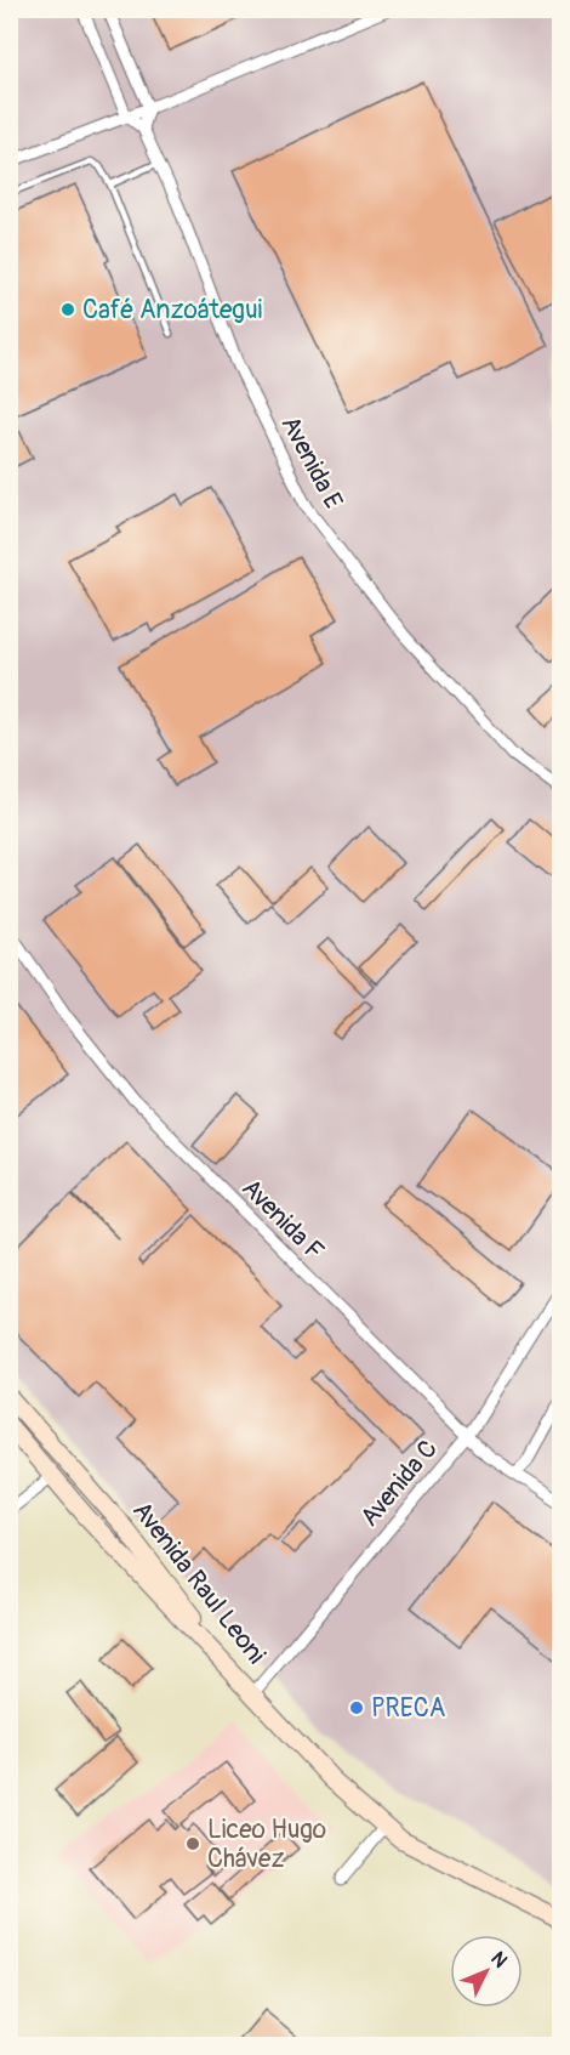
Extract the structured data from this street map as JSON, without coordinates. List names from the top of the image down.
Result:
{
  "streets": {
    "main road": ["Avenida Raul Leoni"],
    "street": ["Avenida E", "Avenida F", "Avenida C"]
  },
  "crossings": [
    ["Avenida F", "Avenida C"],
    ["Avenida C", "Avenida Raul Leoni"]
  ],
  "places": ["Café Anzoátegui", "PRECA", "Liceo Hugo Chávez"],
  "north": "top right"
}
